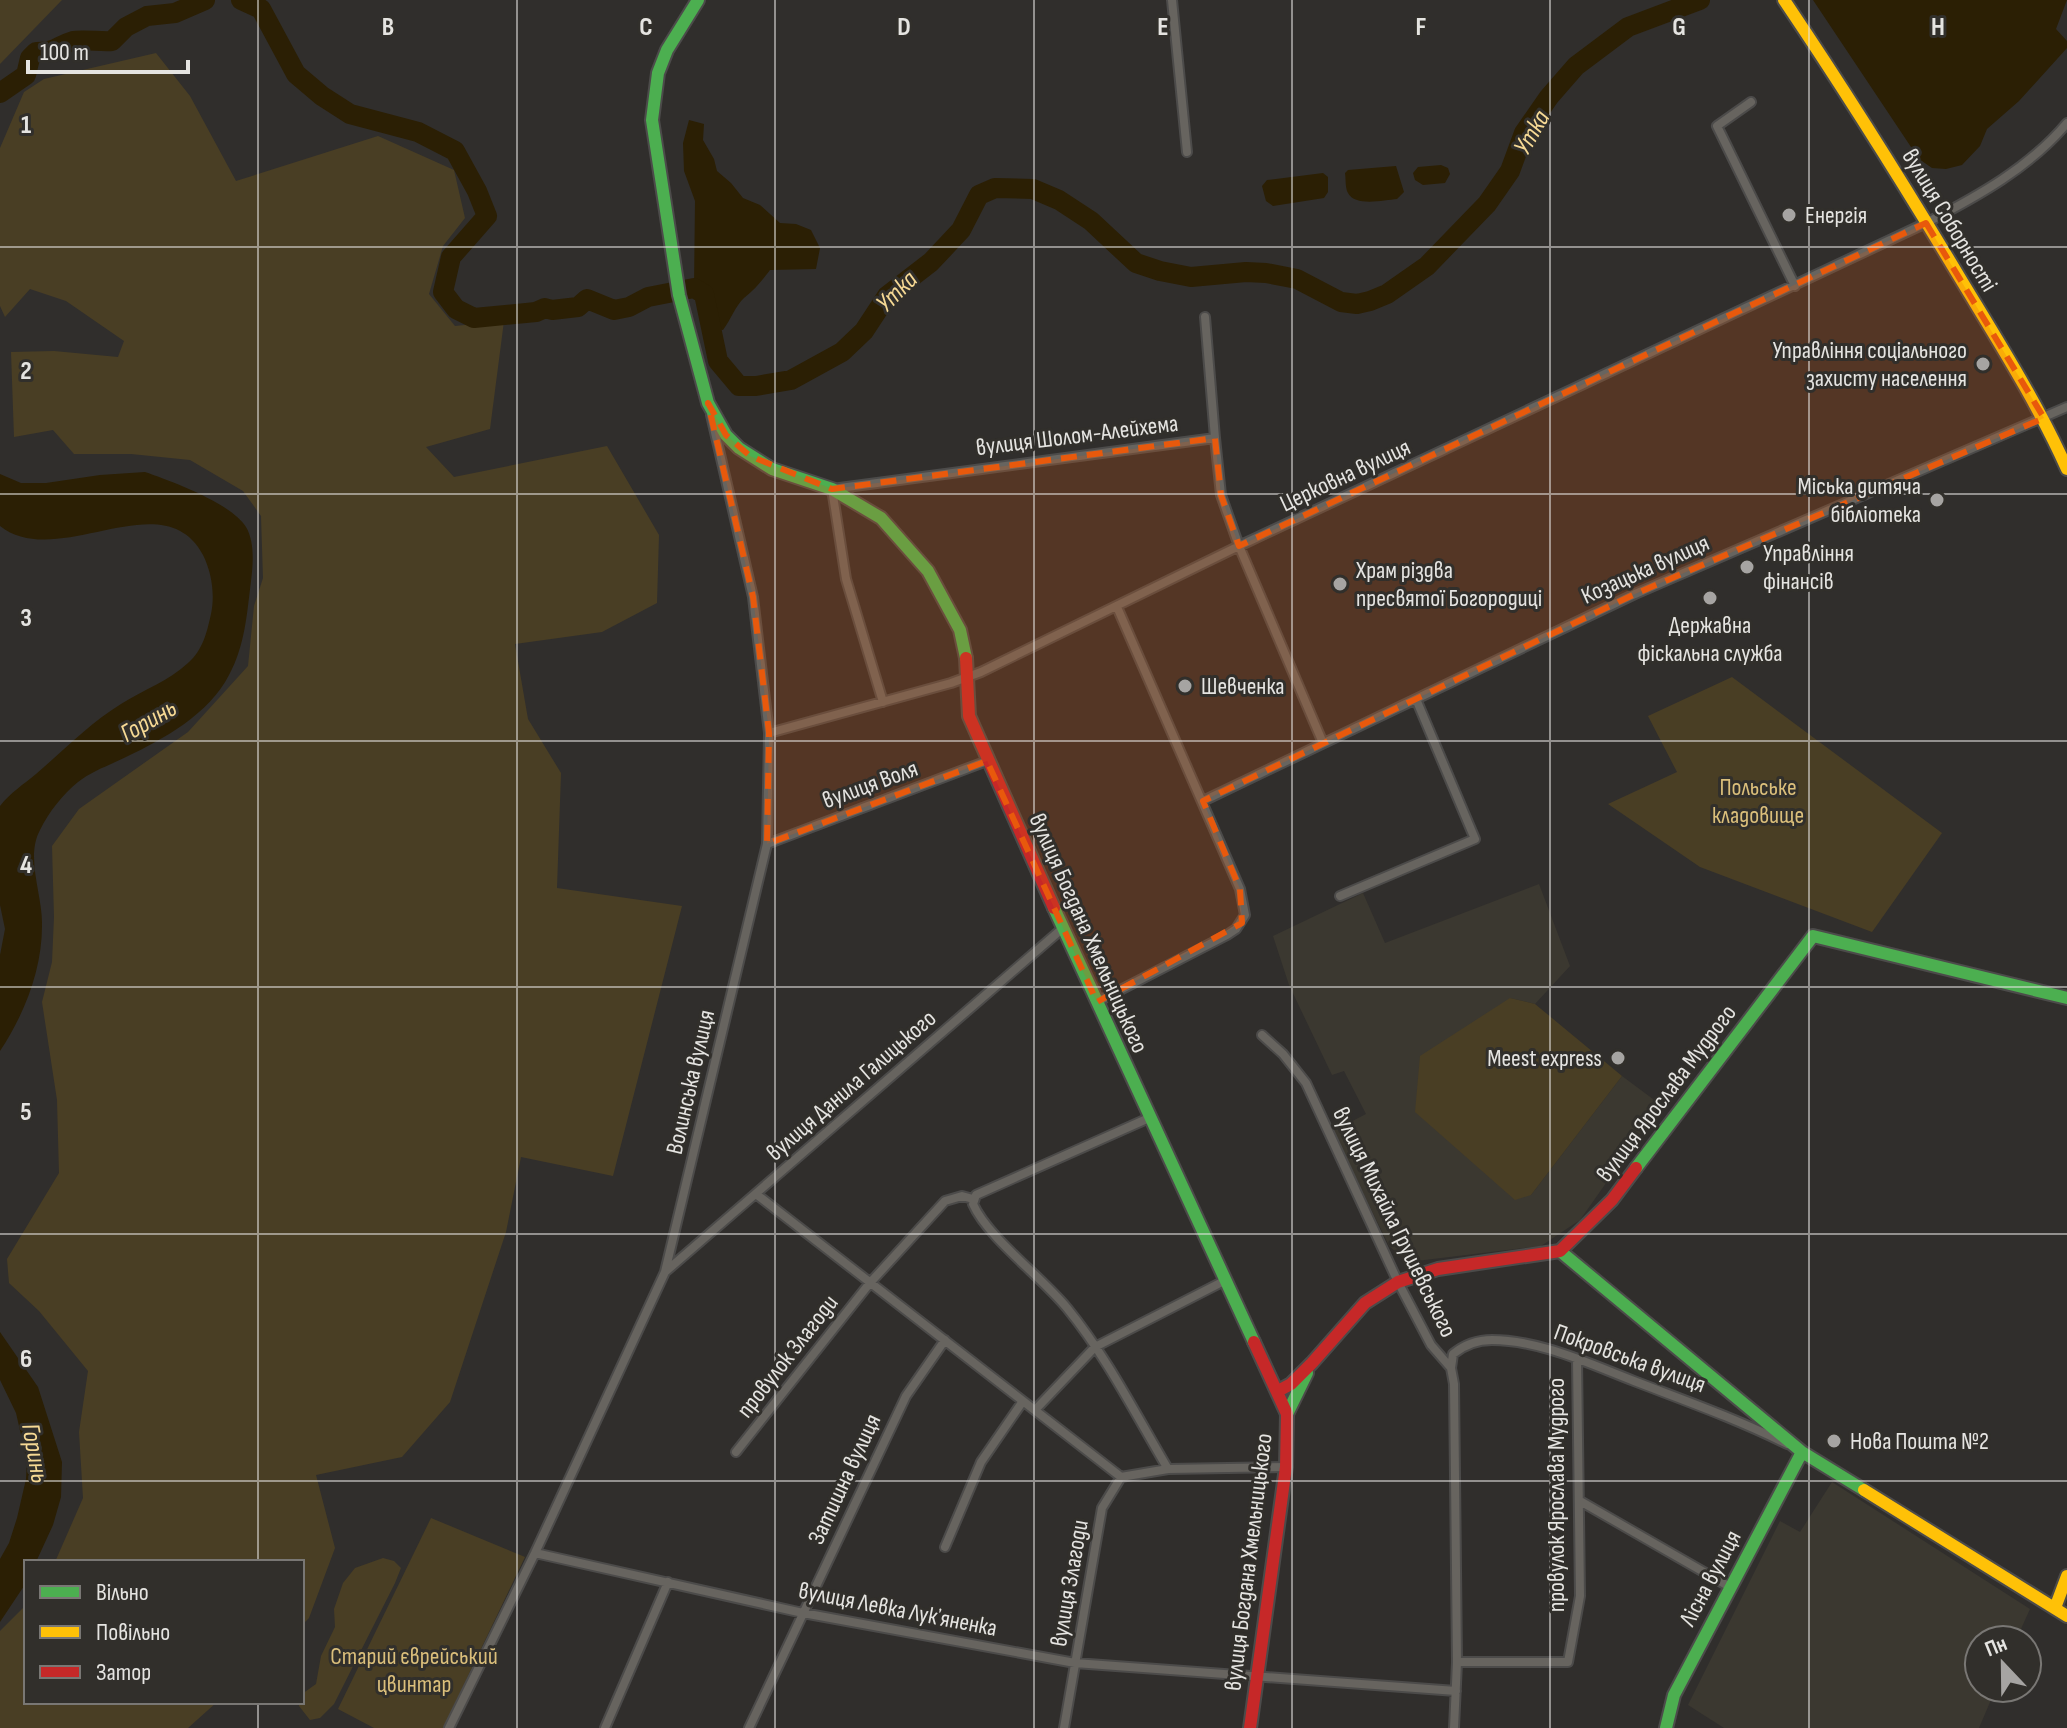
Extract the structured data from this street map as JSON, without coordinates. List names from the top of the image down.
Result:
{
  "streets": {
    "main road": [
      "вулиця Соборності",
      "вулиця Богдана Хмельницького",
      "вулиця Ярослава Мудрого",
      "Покровська вулиця",
      "Лісна вулиця"
    ],
    "street": [
      "вулиця Шолом-Алейхема",
      "Церковна вулиця",
      "Козацька вулиця",
      "вулиця Воля",
      "Волинська вулиця",
      "вулиця Данила Галицького",
      "вулиця Михайла Грушевського",
      "провулок Злагоди",
      "Затишна вулиця",
      "провулок Ярослава Мудрого",
      "вулиця Злагоди",
      "вулиця Левка Лукʼяненка"
    ]
  },
  "crossings": [
    ["вулиця Соборності", "Церковна вулиця"],
    ["вулиця Соборності", "Козацька вулиця"],
    ["вулиця Шолом-Алейхема", "Церковна вулиця"],
    ["вулиця Шолом-Алейхема", "Козацька вулиця"],
    ["вулиця Шолом-Алейхема", "вулиця Богдана Хмельницького"],
    ["Церковна вулиця", "вулиця Богдана Хмельницького"],
    ["Церковна вулиця", "Волинська вулиця"],
    ["вулиця Воля", "вулиця Богдана Хмельницького"],
    ["вулиця Воля", "Волинська вулиця"],
    ["вулиця Богдана Хмельницького", "Волинська вулиця"],
    ["вулиця Богдана Хмельницького", "вулиця Данила Галицького"],
    ["вулиця Богдана Хмельницького", "провулок Злагоди"],
    ["вулиця Богдана Хмельницького", "вулиця Левка Лукʼяненка"],
    ["Волинська вулиця", "вулиця Данила Галицького"],
    ["Волинська вулиця", "вулиця Левка Лукʼяненка"],
    ["вулиця Ярослава Мудрого", "Покровська вулиця"],
    ["вулиця Михайла Грушевського", "Покровська вулиця"],
    ["вулиця Михайла Грушевського", "провулок Ярослава Мудрого"],
    ["вулиця Михайла Грушевського", "вулиця Левка Лукʼяненка"],
    ["Покровська вулиця", "провулок Ярослава Мудрого"],
    ["Покровська вулиця", "Лісна вулиця"],
    ["Затишна вулиця", "вулиця Левка Лукʼяненка"],
    ["вулиця Злагоди", "вулиця Левка Лукʼяненка"]
  ],
  "water": ["Утка", "Горинь"],
  "parks": ["Польське кладовище", "Старий єврейський цвинтар"],
  "places": [
    "Енергія",
    "Управління соціального захисту населення",
    "Міська дитяча бібліотека",
    "Управління фінансів",
    "Храм різдва пресвятої Богородиці",
    "Державна фіскальна служба",
    "Шевченка",
    "Meest express",
    "Нова Пошта №2"
  ],
  "legend": ["Вільно", "Повільно", "Затор"],
  "scale_bar": "100 m",
  "north": "top",
  "grid": {
    "columns": [
      "B",
      "C",
      "D",
      "E",
      "F",
      "G",
      "H"
    ],
    "rows": [
      "1",
      "2",
      "3",
      "4",
      "5",
      "6"
    ]
  }
}
